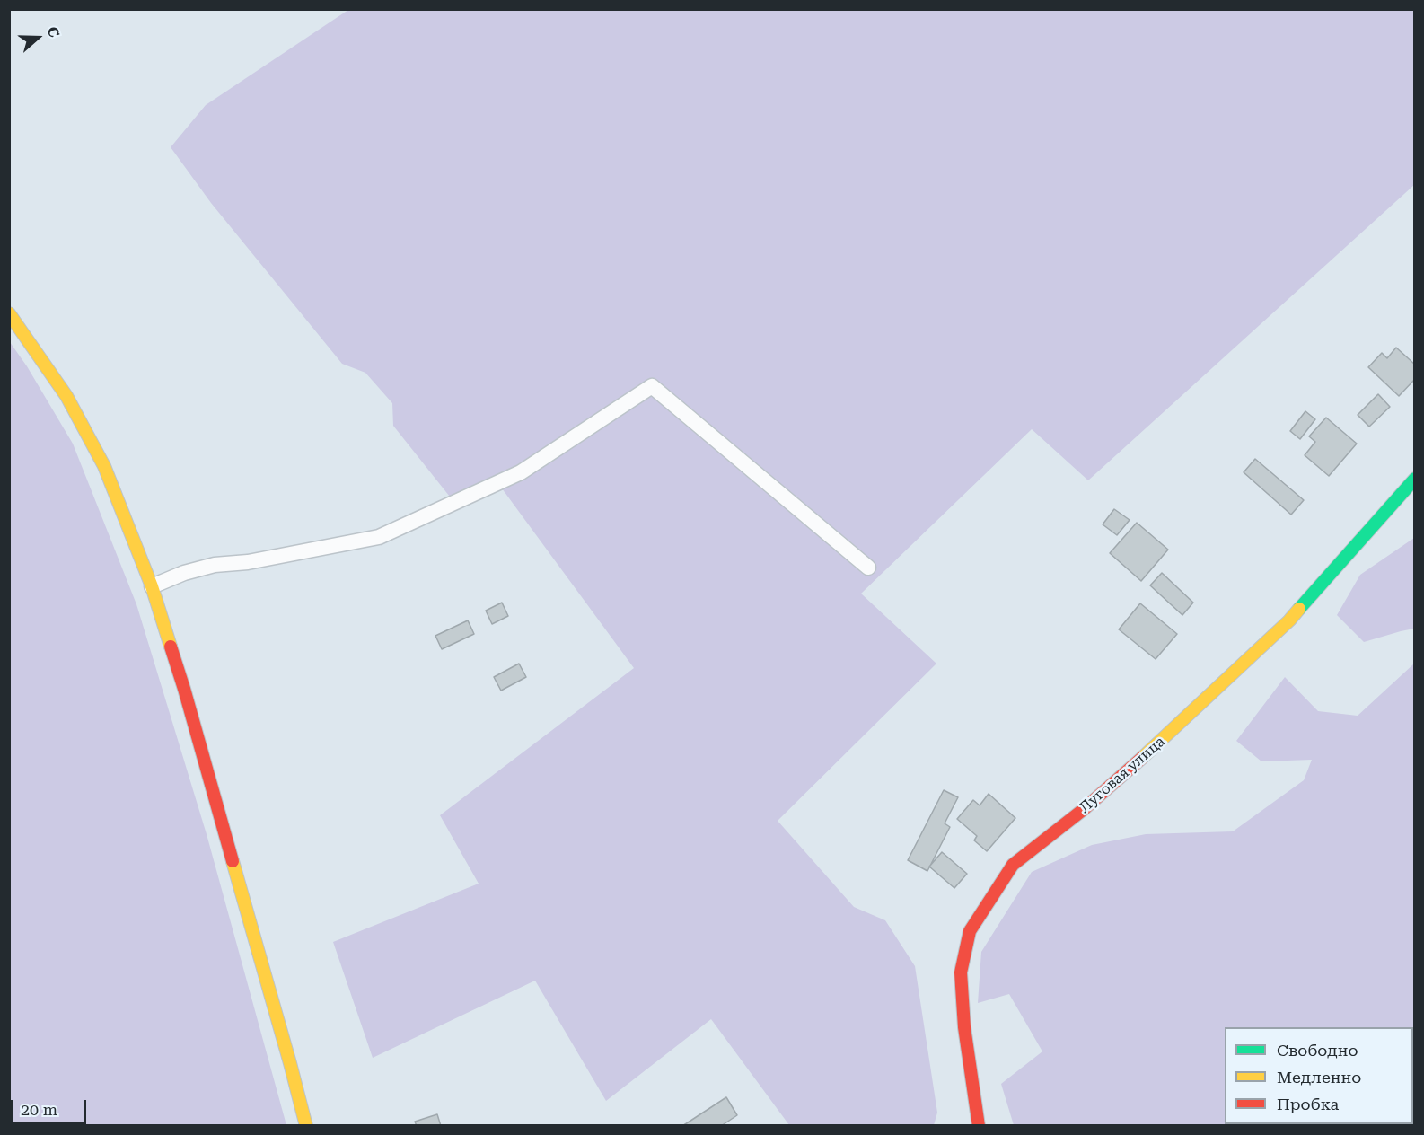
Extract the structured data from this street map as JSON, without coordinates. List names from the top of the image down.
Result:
{
  "streets": {
    "street": ["Луговая улица"]
  },
  "legend": ["Свободно", "Медленно", "Пробка"],
  "scale_bar": "20 m",
  "north": "right"
}
